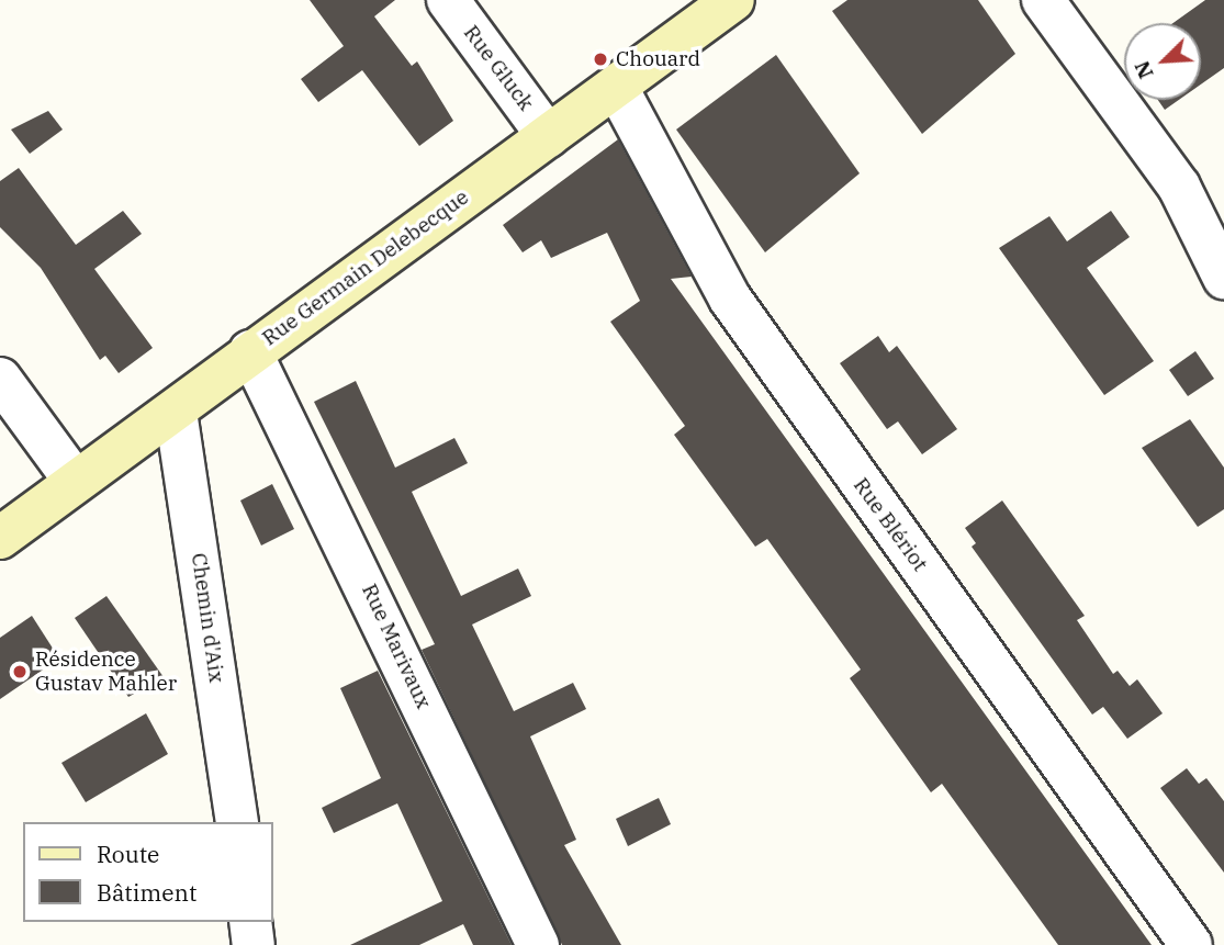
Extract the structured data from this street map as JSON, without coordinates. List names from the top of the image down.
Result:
{
  "streets": {
    "street": [
      "Rue Gluck",
      "Rue Germain Delebecque",
      "Rue Blériot",
      "Chemin d'Aix",
      "Rue Marivaux"
    ]
  },
  "crossings": [
    ["Rue Gluck", "Rue Germain Delebecque"],
    ["Rue Germain Delebecque", "Rue Blériot"],
    ["Rue Germain Delebecque", "Chemin d'Aix"],
    ["Rue Germain Delebecque", "Rue Marivaux"]
  ],
  "places": ["Chouard", "Résidence Gustav Mahler"],
  "legend": ["Route", "Bâtiment"],
  "north": "bottom left"
}
